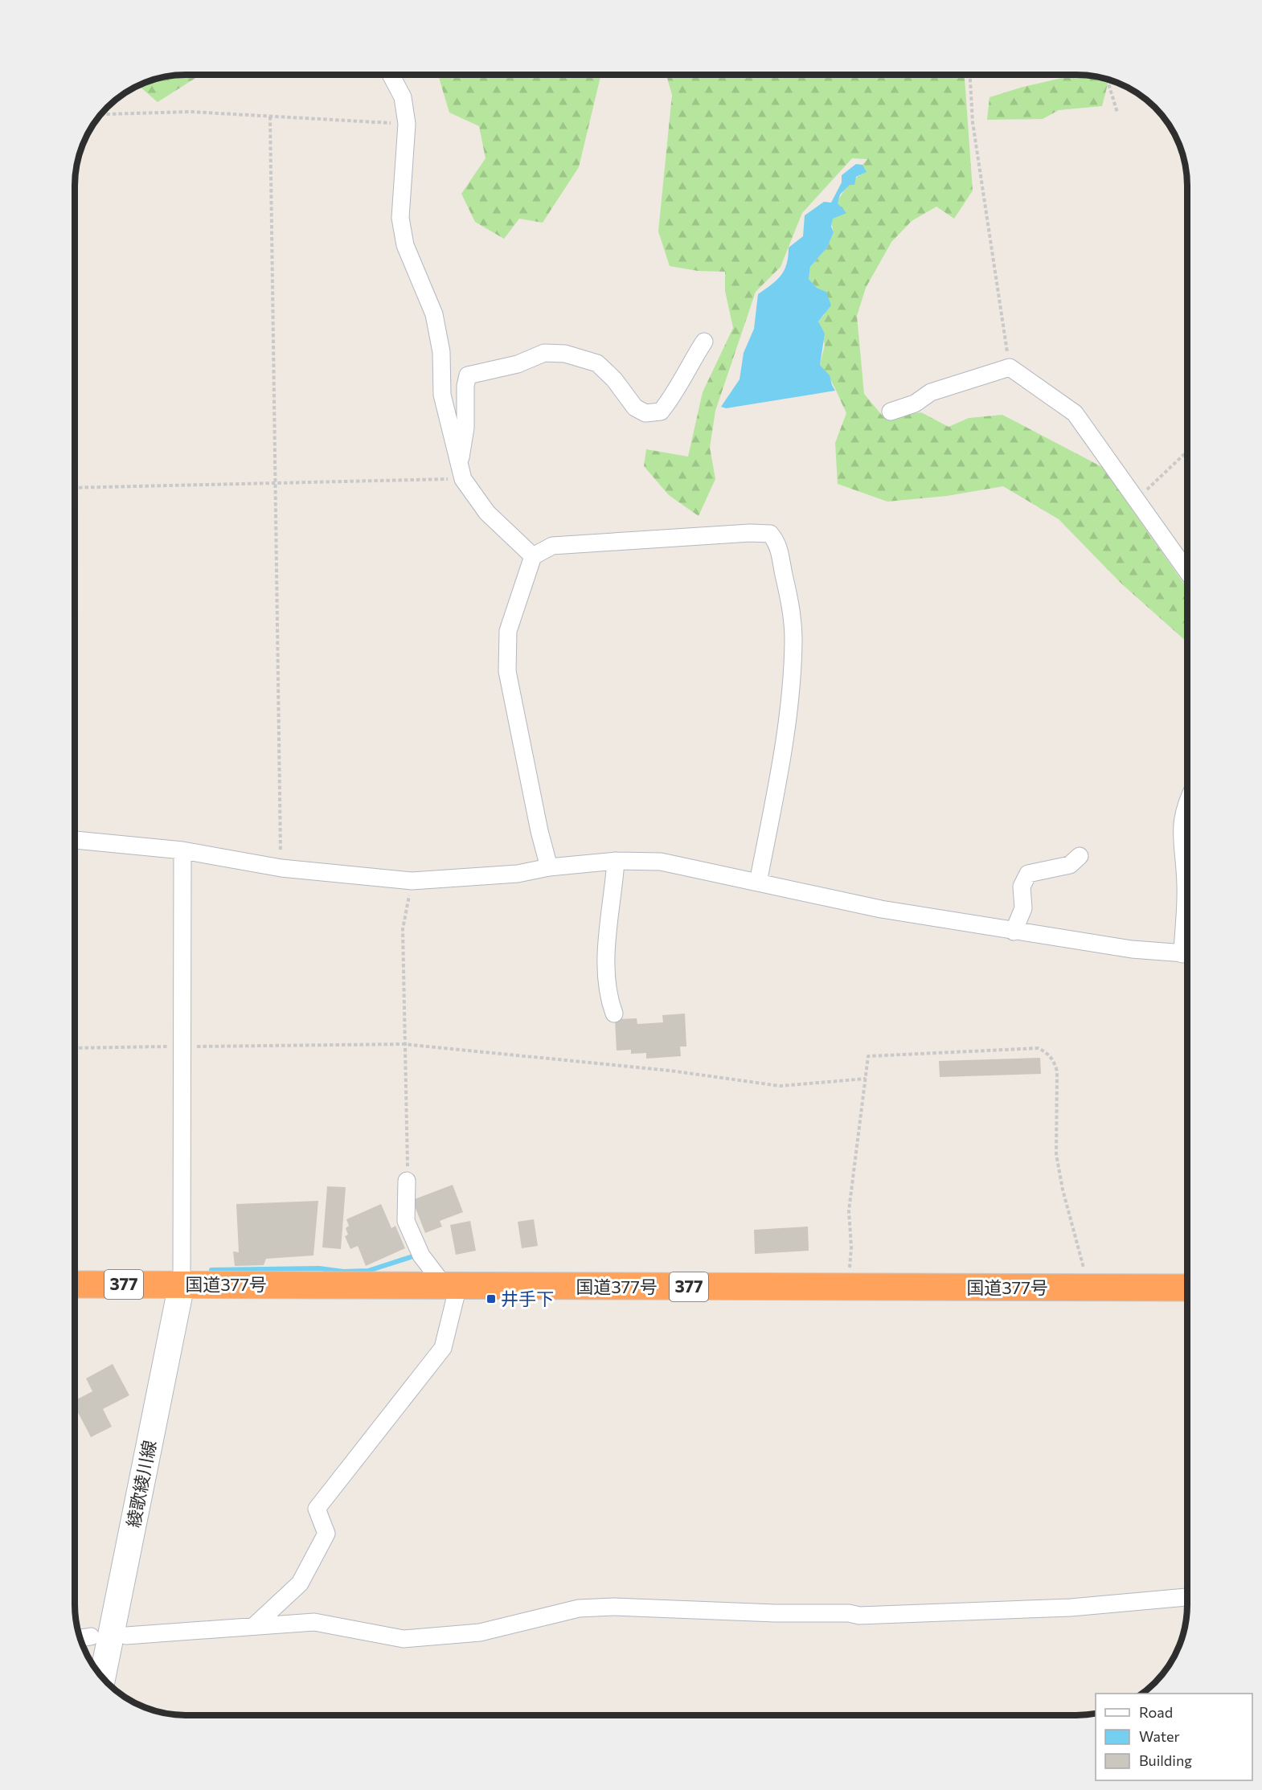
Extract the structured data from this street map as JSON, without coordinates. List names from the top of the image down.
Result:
{
  "streets": {
    "highway": ["377", "国道377号"],
    "main road": ["綾歌綾川線"]
  },
  "crossings": [
    ["国道377号", "綾歌綾川線"]
  ],
  "places": {
    "transit": ["井手下"]
  },
  "legend": ["Road", "Water", "Building"]
}
